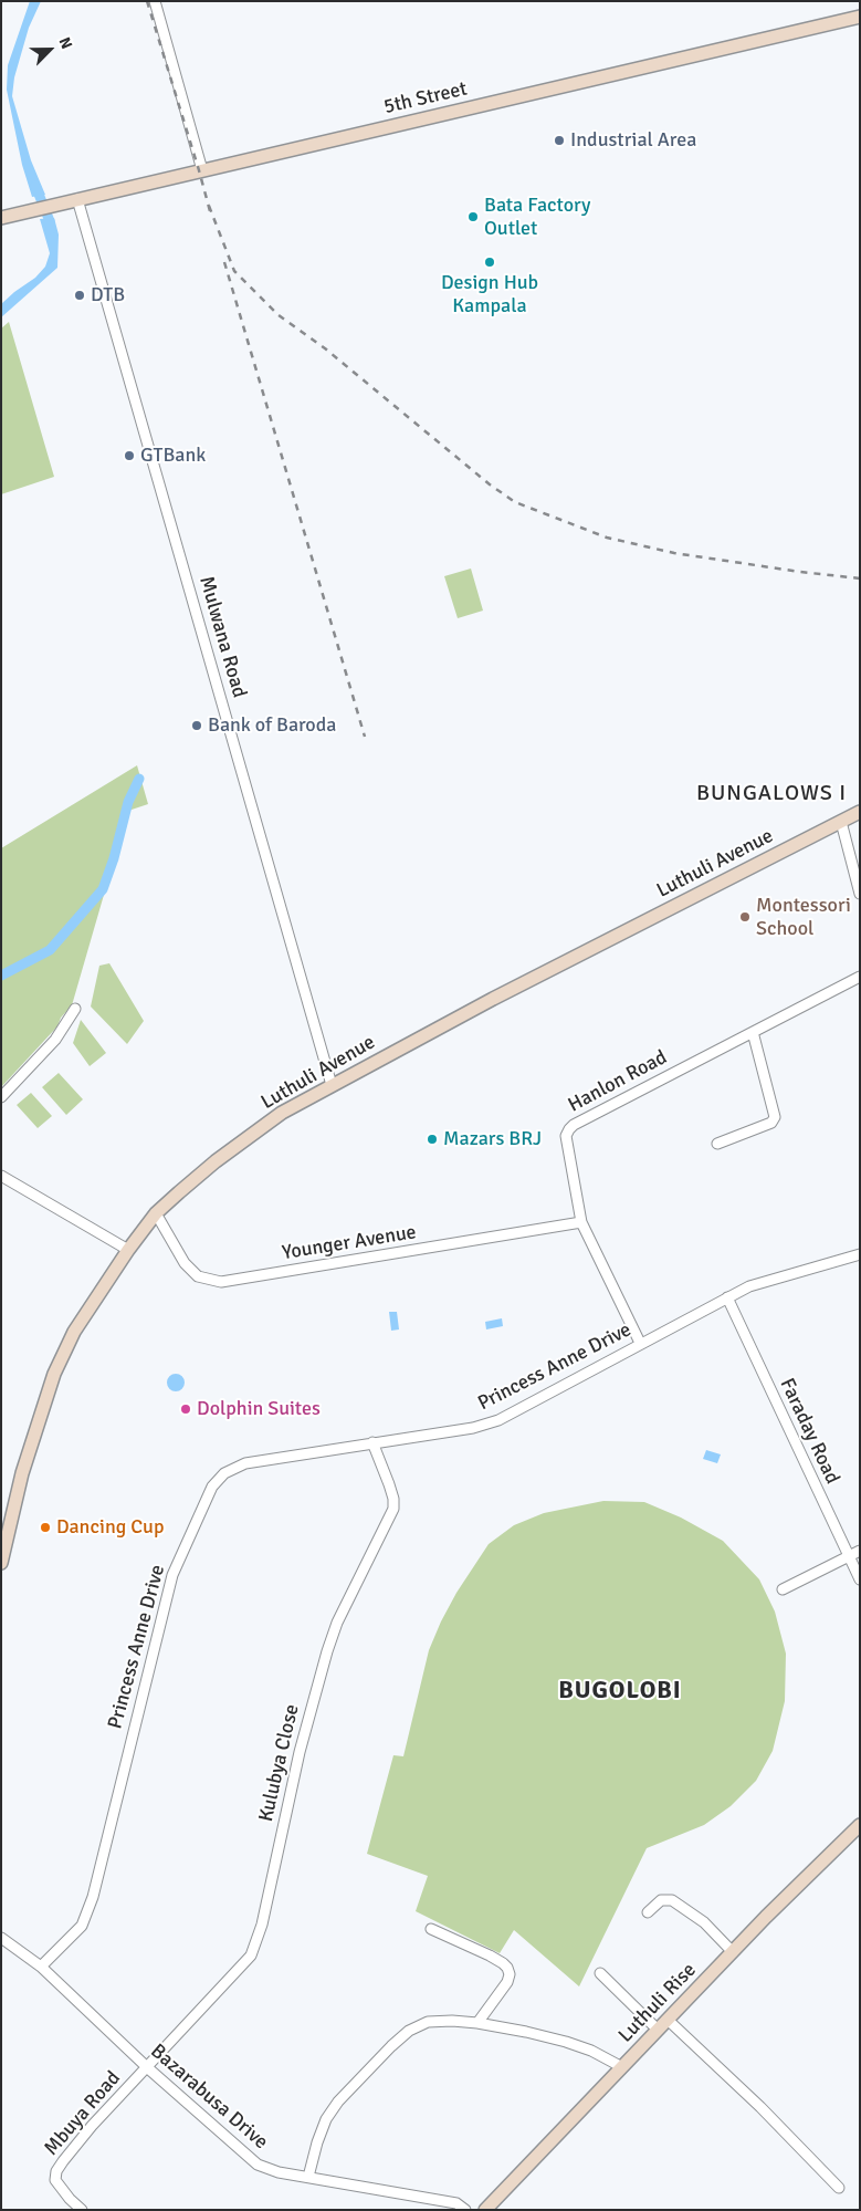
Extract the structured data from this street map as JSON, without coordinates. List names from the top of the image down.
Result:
{
  "streets": {
    "street": [
      "5th Street",
      "Mulwana Road",
      "Luthuli Avenue",
      "Hanlon Road",
      "Younger Avenue",
      "Princess Anne Drive",
      "Faraday Road",
      "Kulubya Close",
      "Luthuli Rise",
      "Bazarabusa Drive",
      "Mbuya Road"
    ]
  },
  "crossings": [
    ["5th Street", "Mulwana Road"],
    ["Mulwana Road", "Luthuli Avenue"],
    ["Luthuli Avenue", "Younger Avenue"],
    ["Hanlon Road", "Younger Avenue"],
    ["Hanlon Road", "Princess Anne Drive"],
    ["Princess Anne Drive", "Faraday Road"],
    ["Princess Anne Drive", "Kulubya Close"],
    ["Princess Anne Drive", "Bazarabusa Drive"],
    ["Kulubya Close", "Bazarabusa Drive"],
    ["Kulubya Close", "Mbuya Road"],
    ["Bazarabusa Drive", "Mbuya Road"]
  ],
  "districts": ["BUNGALOWS I", "BUGOLOBI"],
  "places": [
    "Industrial Area",
    "Bata Factory Outlet",
    "Design Hub Kampala",
    "DTB",
    "GTBank",
    "Bank of Baroda",
    "Montessori School",
    "Mazars BRJ",
    "Dolphin Suites",
    "Dancing Cup"
  ],
  "north": "top right"
}
